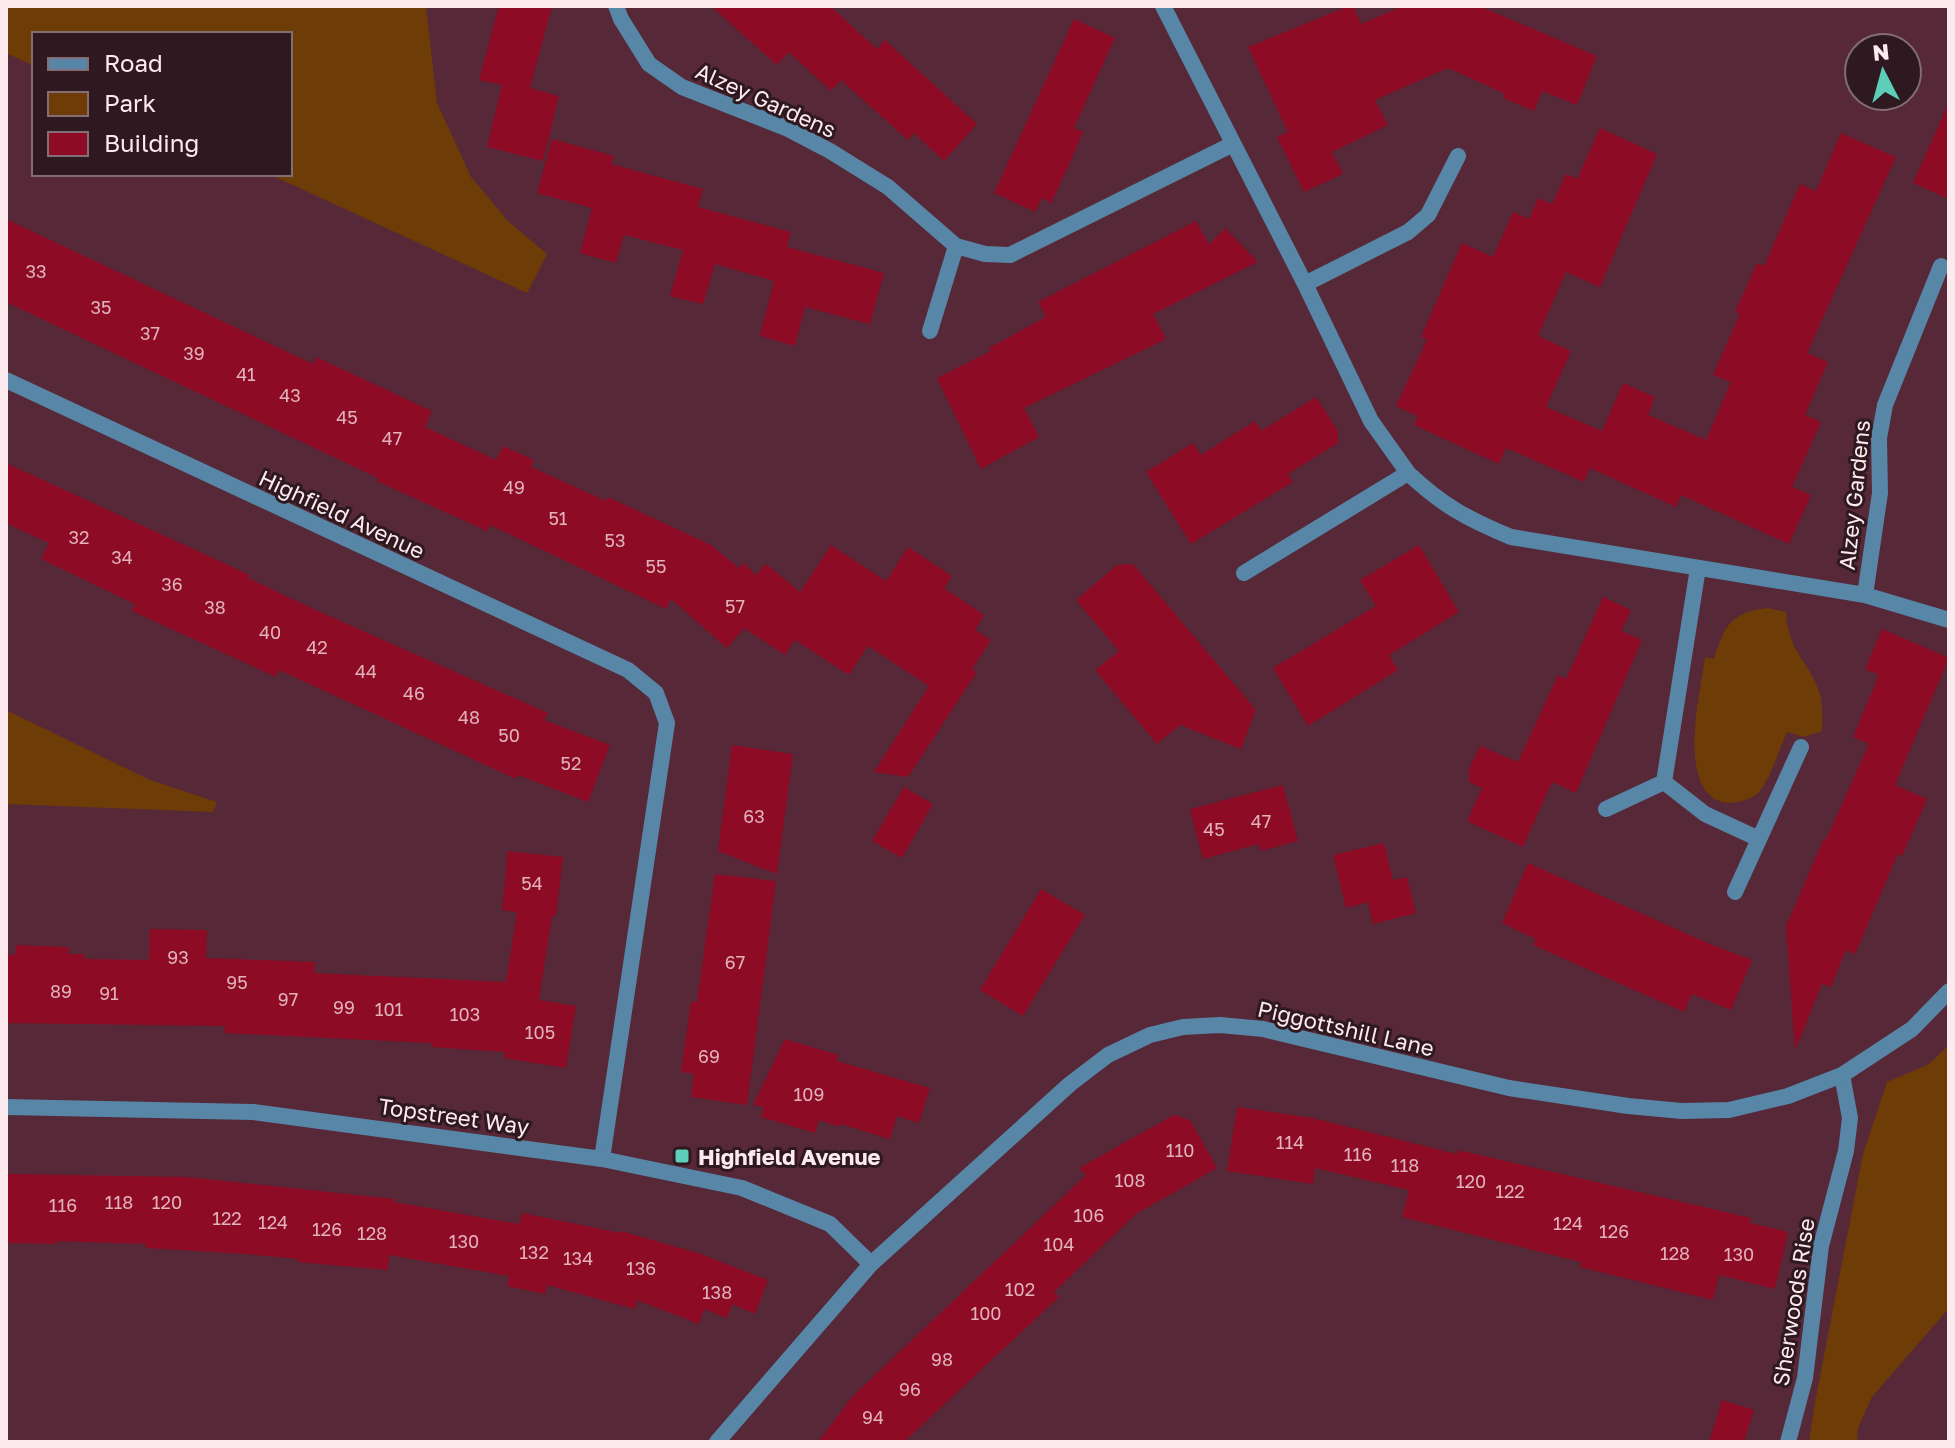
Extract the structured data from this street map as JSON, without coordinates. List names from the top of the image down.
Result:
{
  "streets": {
    "street": [
      "Alzey Gardens",
      "Highfield Avenue",
      "Piggottshill Lane",
      "Topstreet Way",
      "Sherwoods Rise"
    ]
  },
  "crossings": [
    ["Highfield Avenue", "Topstreet Way"],
    ["Piggottshill Lane", "Topstreet Way"],
    ["Piggottshill Lane", "Sherwoods Rise"]
  ],
  "places": {
    "transit": ["Highfield Avenue"]
  },
  "house_numbers": [
    "33",
    "35",
    "37",
    "39",
    "41",
    "43",
    "45",
    "47",
    "49",
    "51",
    "32",
    "53",
    "34",
    "55",
    "36",
    "57",
    "38",
    "40",
    "42",
    "44",
    "46",
    "48",
    "50",
    "52",
    "63",
    "47",
    "45",
    "54",
    "93",
    "67",
    "95",
    "89",
    "91",
    "97",
    "99",
    "101",
    "103",
    "105",
    "69",
    "109",
    "114",
    "110",
    "116",
    "118",
    "108",
    "120",
    "122",
    "118",
    "120",
    "116",
    "106",
    "122",
    "124",
    "124",
    "126",
    "126",
    "128",
    "130",
    "104",
    "132",
    "128",
    "130",
    "134",
    "136",
    "102",
    "138",
    "100",
    "98",
    "96",
    "94"
  ],
  "legend": ["Road", "Park", "Building"],
  "north": "top"
}
